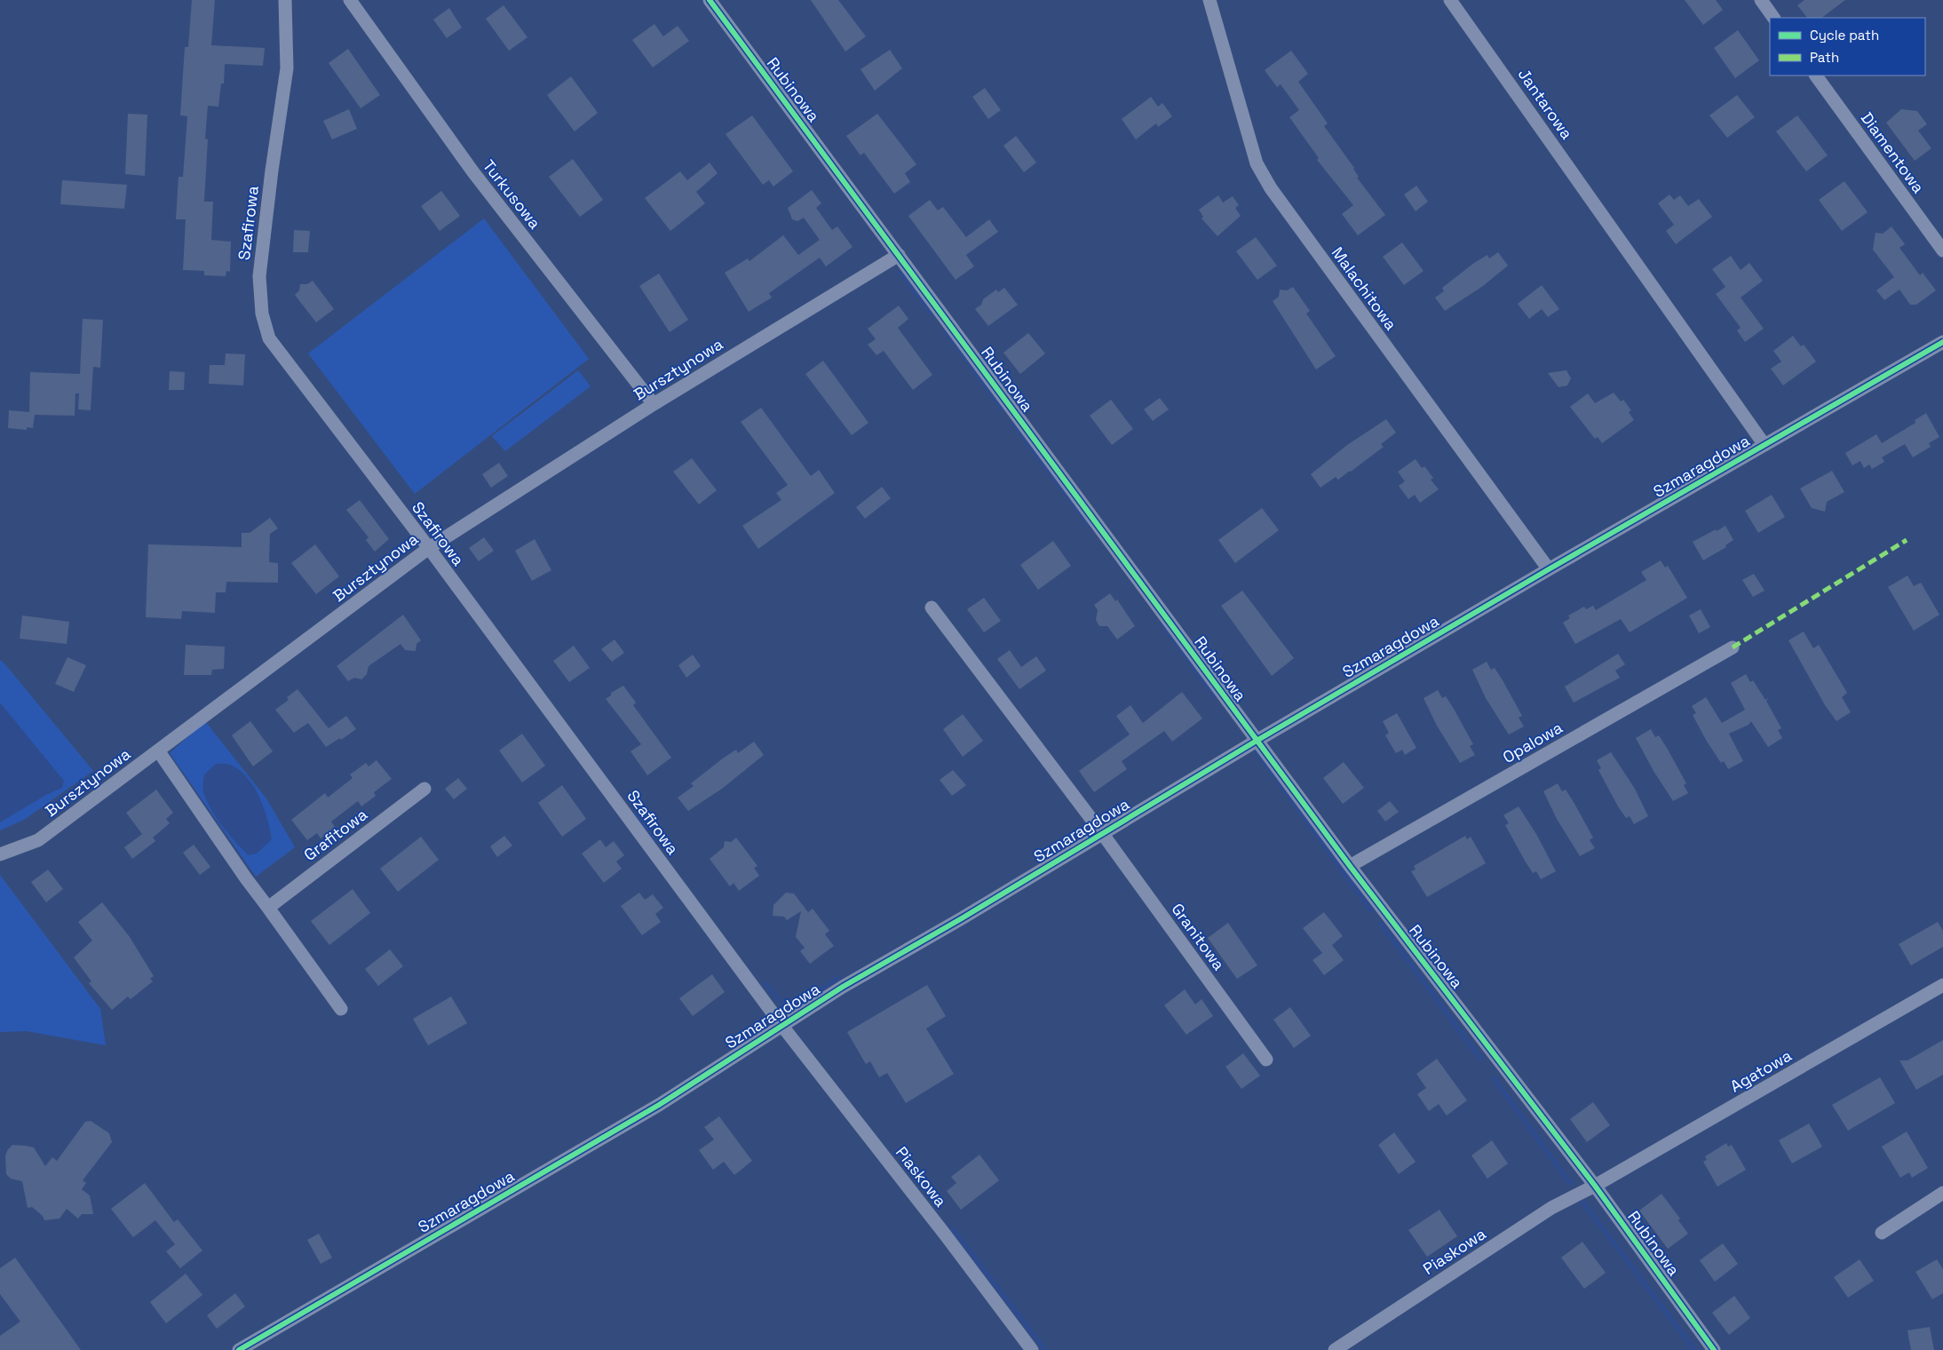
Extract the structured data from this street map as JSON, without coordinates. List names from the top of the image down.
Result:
{
  "streets": {
    "street": [
      "Rubinowa",
      "Jantarowa",
      "Diamentowa",
      "Turkusowa",
      "Szafirowa",
      "Malachitowa",
      "Bursztynowa",
      "Szmaragdowa",
      "Opalowa",
      "Grafitowa",
      "Granitowa",
      "Agatowa",
      "Piaskowa"
    ]
  },
  "crossings": [
    ["Rubinowa", "Bursztynowa"],
    ["Rubinowa", "Szmaragdowa"],
    ["Rubinowa", "Opalowa"],
    ["Rubinowa", "Agatowa"],
    ["Rubinowa", "Piaskowa"],
    ["Jantarowa", "Szmaragdowa"],
    ["Turkusowa", "Bursztynowa"],
    ["Szafirowa", "Bursztynowa"],
    ["Szafirowa", "Szmaragdowa"],
    ["Szafirowa", "Piaskowa"],
    ["Malachitowa", "Szmaragdowa"],
    ["Szmaragdowa", "Granitowa"],
    ["Szmaragdowa", "Piaskowa"],
    ["Agatowa", "Piaskowa"]
  ],
  "legend": ["Cycle path", "Path"]
}
